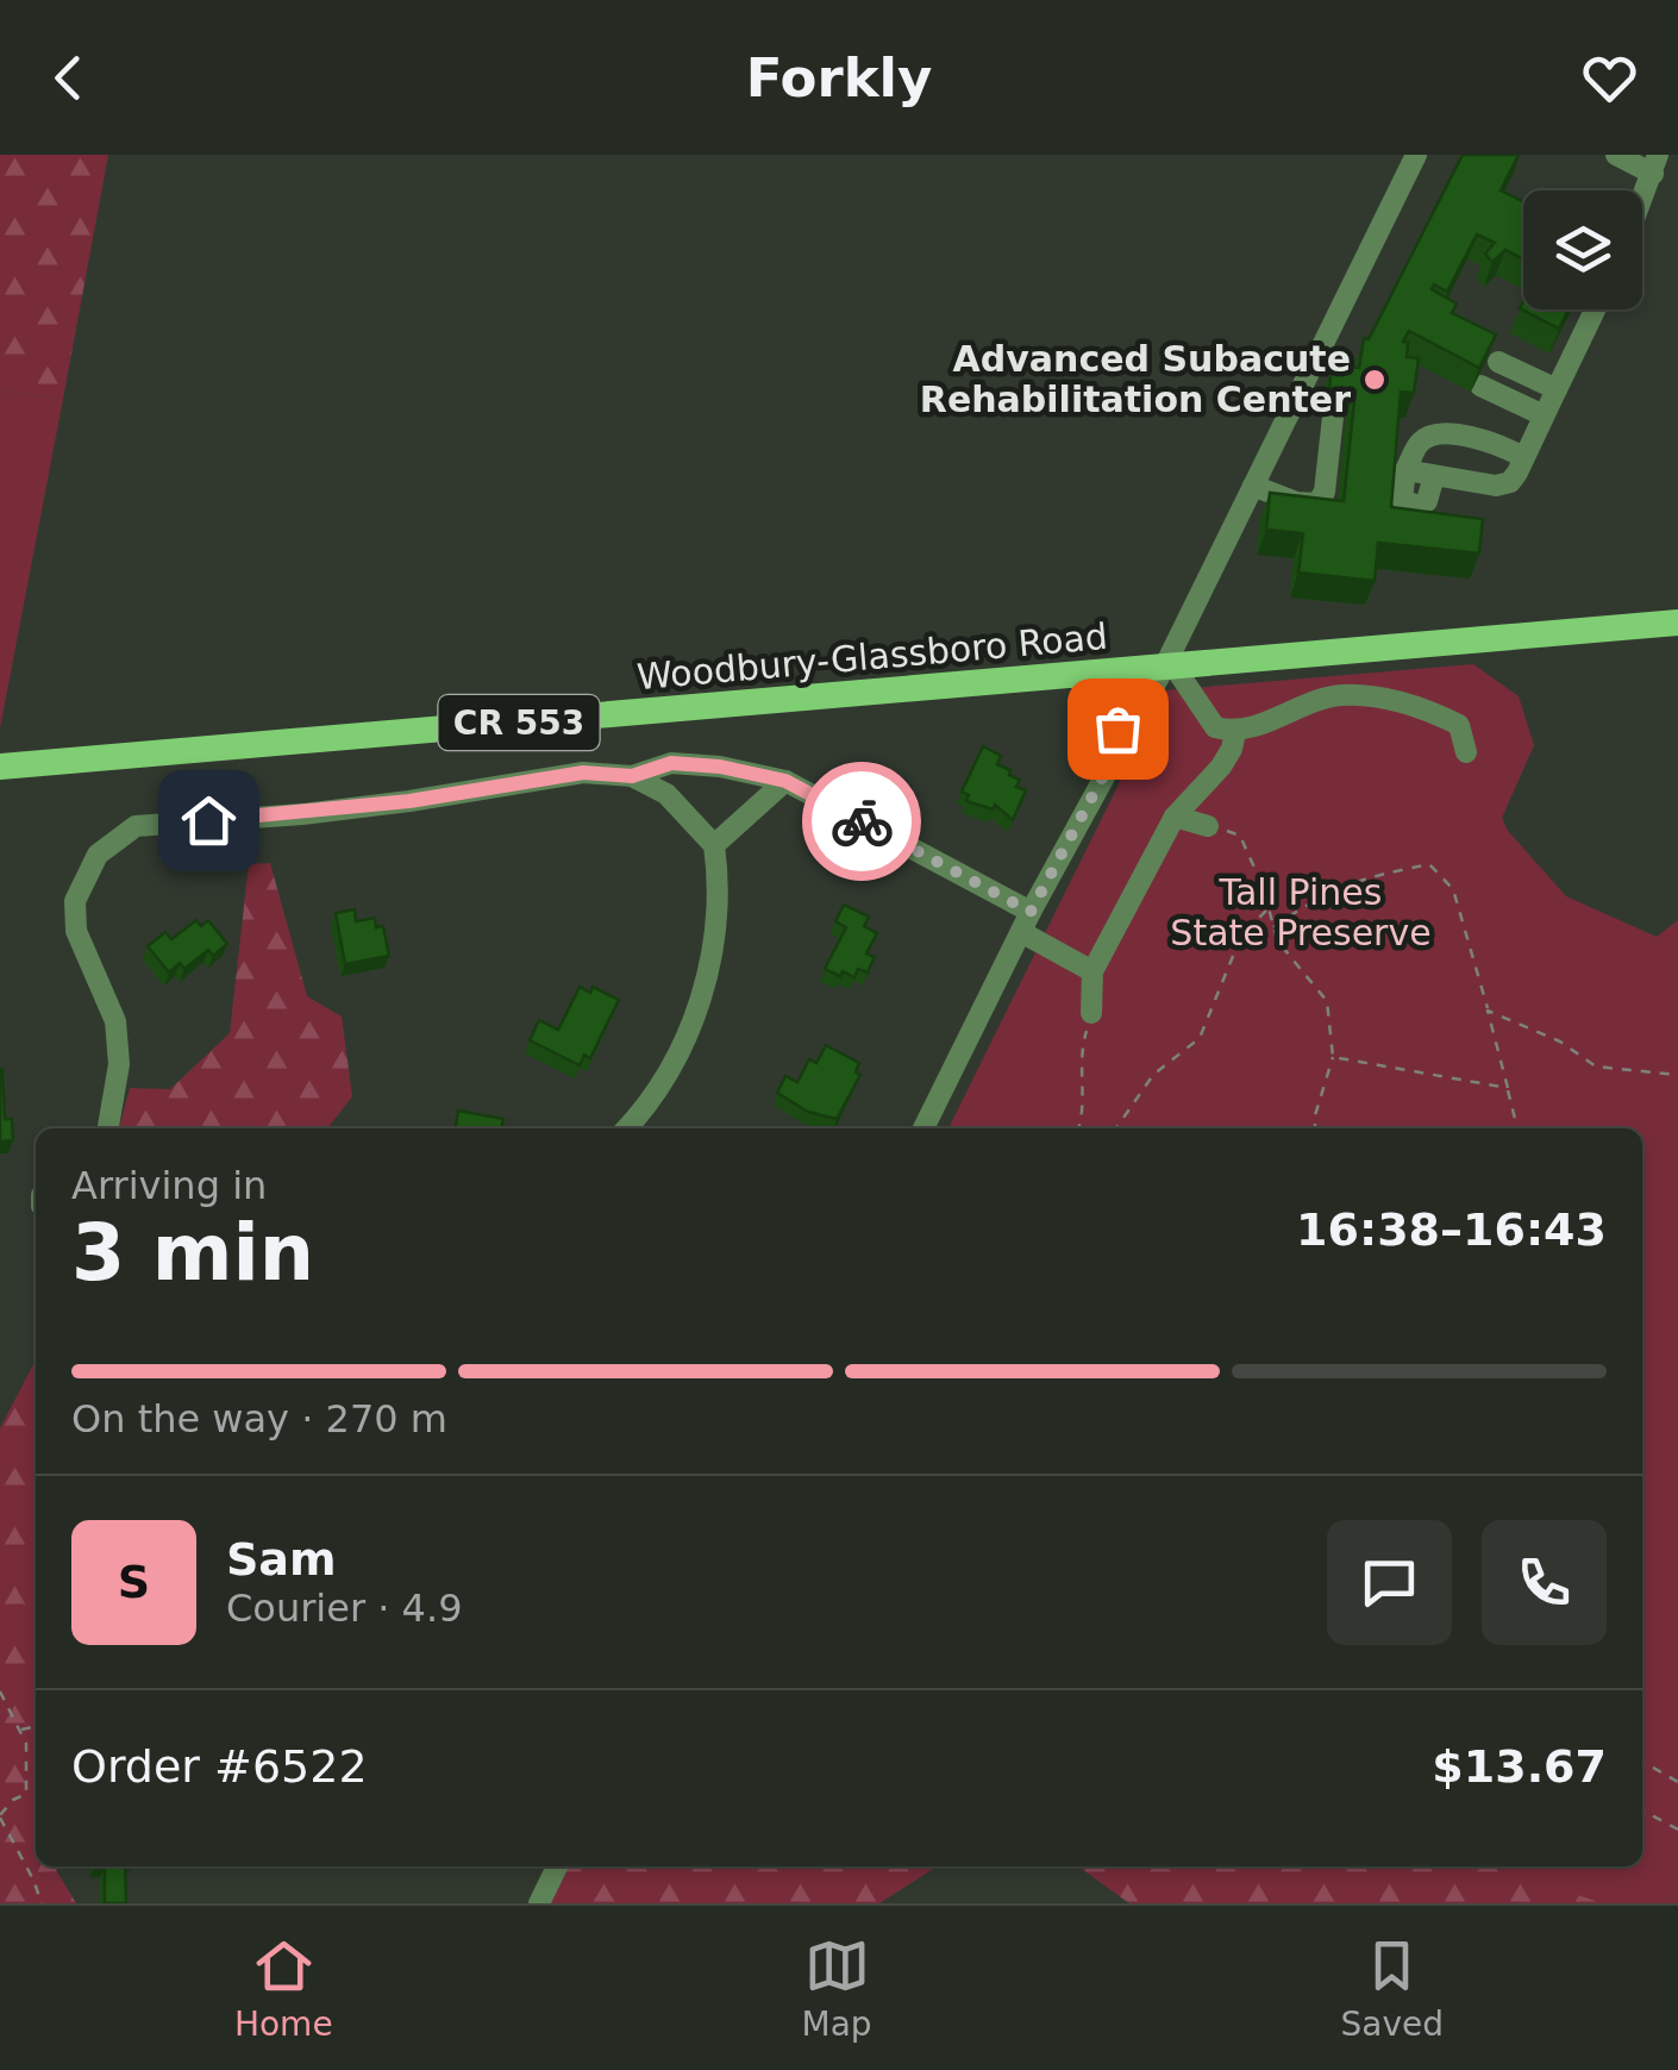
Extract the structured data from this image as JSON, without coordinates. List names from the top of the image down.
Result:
{
  "streets": {
    "main road": ["Woodbury-Glassboro Road", "CR 553"]
  },
  "parks": ["Tall Pines State Preserve"],
  "places": ["Advanced Subacute Rehabilitation Center"],
  "page": {
    "header": "Forkly",
    "heading": ["3 min", "Arriving in", "16:38–16:43"],
    "panel": [
      "Sam",
      "Courier · 4.9",
      "Order #6522",
      "$13.67"
    ],
    "bar": "On the way · 270 m",
    "round": "S",
    "tabs": ["Home", "Map", "Saved"]
  }
}
